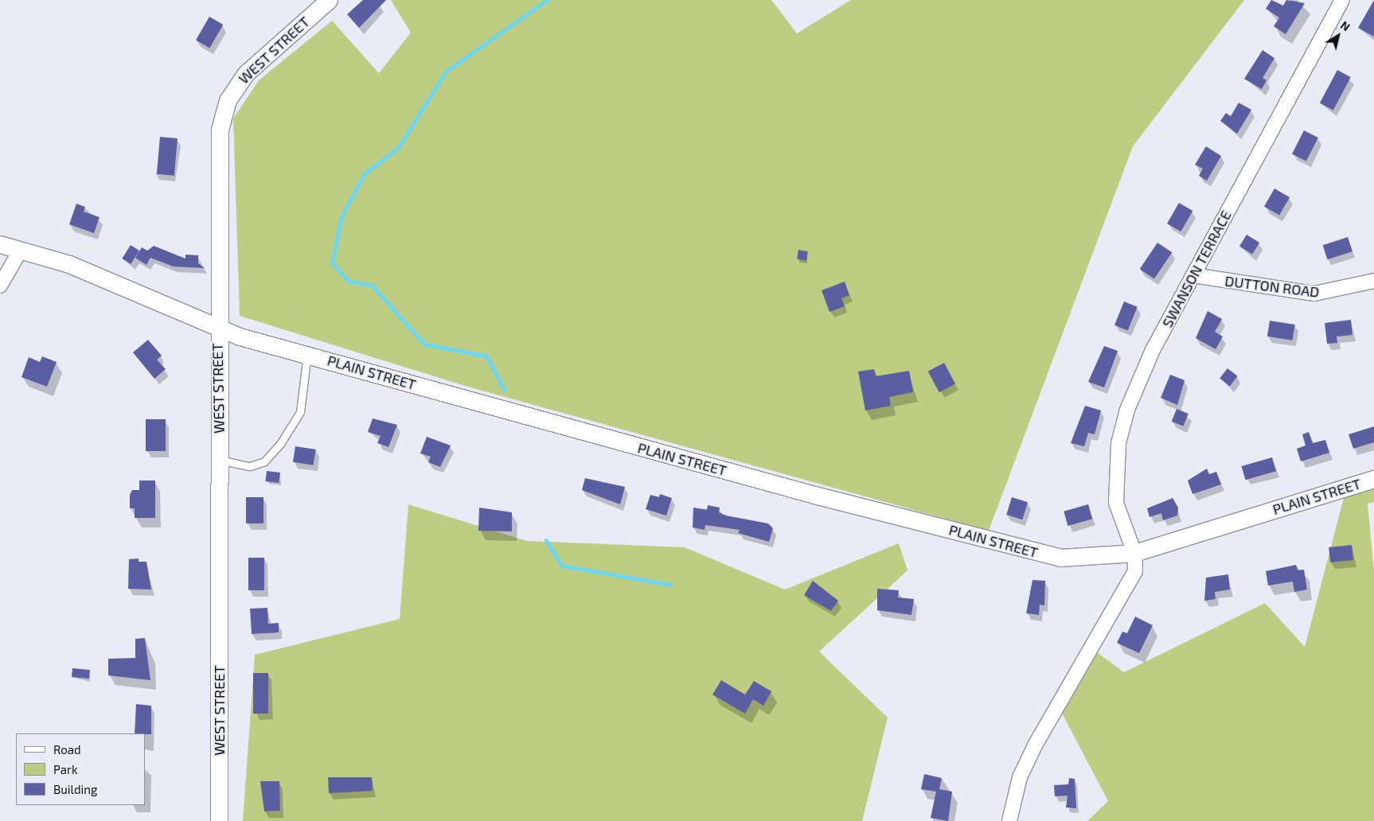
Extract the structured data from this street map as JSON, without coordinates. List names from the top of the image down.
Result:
{
  "streets": {
    "street": [
      "WEST STREET",
      "SWANSON TERRACE",
      "DUTTON ROAD",
      "PLAIN STREET"
    ]
  },
  "crossings": [
    ["WEST STREET", "PLAIN STREET"],
    ["SWANSON TERRACE", "DUTTON ROAD"],
    ["SWANSON TERRACE", "PLAIN STREET"]
  ],
  "legend": ["Road", "Park", "Building"],
  "north": "top right"
}
